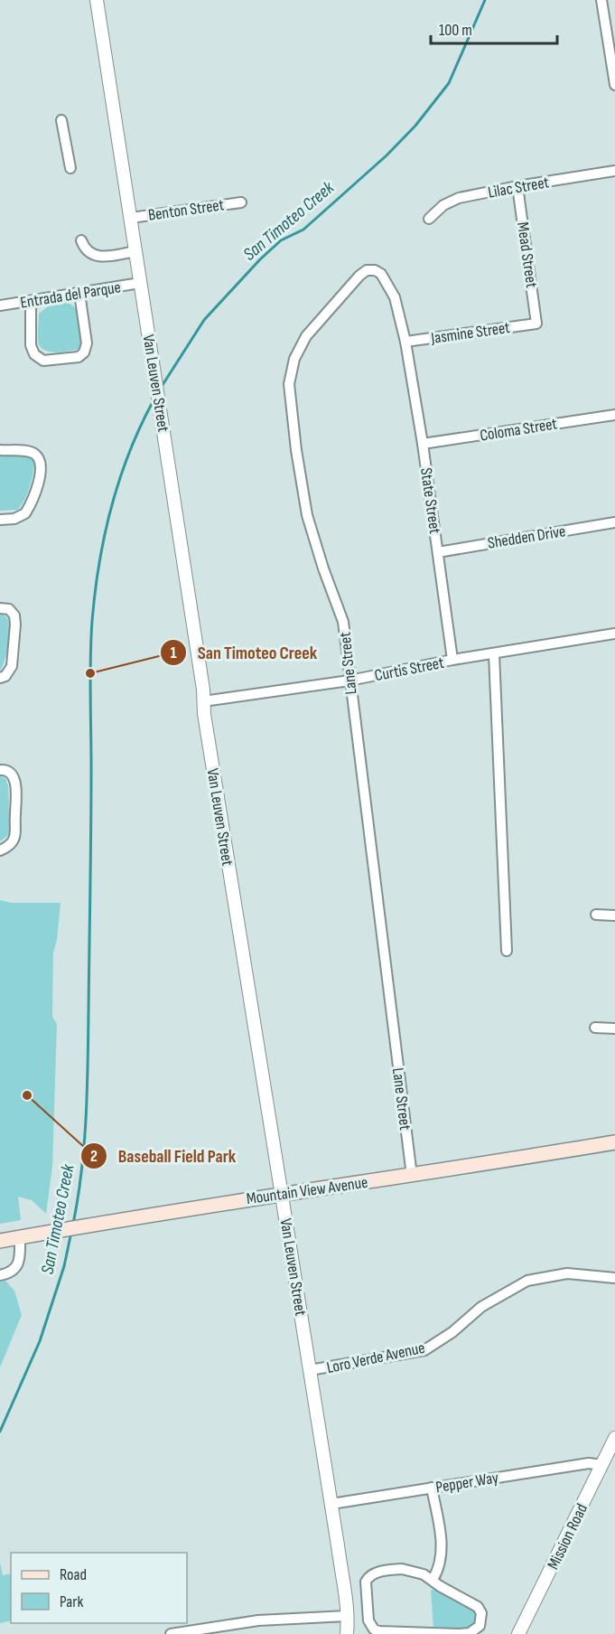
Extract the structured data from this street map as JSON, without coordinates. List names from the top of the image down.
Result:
{
  "streets": {
    "main road": ["Mountain View Avenue"],
    "street": [
      "Lilac Street",
      "Benton Street",
      "Mead Street",
      "Entrada del Parque",
      "Jasmine Street",
      "Van Leuven Street",
      "Coloma Street",
      "State Street",
      "Shedden Drive",
      "Lane Street",
      "Curtis Street",
      "Loro Verde Avenue",
      "Pepper Way",
      "Mission Road"
    ]
  },
  "crossings": [
    ["Lilac Street", "Mead Street"],
    ["Benton Street", "Van Leuven Street"],
    ["Mead Street", "Jasmine Street"],
    ["Entrada del Parque", "Van Leuven Street"],
    ["Jasmine Street", "State Street"],
    ["Jasmine Street", "Lane Street"],
    ["Van Leuven Street", "Curtis Street"],
    ["Van Leuven Street", "Mountain View Avenue"],
    ["Van Leuven Street", "Loro Verde Avenue"],
    ["Van Leuven Street", "Pepper Way"],
    ["Coloma Street", "State Street"],
    ["State Street", "Shedden Drive"],
    ["State Street", "Lane Street"],
    ["State Street", "Curtis Street"],
    ["Lane Street", "Curtis Street"],
    ["Lane Street", "Mountain View Avenue"],
    ["Pepper Way", "Mission Road"]
  ],
  "water": ["San Timoteo Creek"],
  "places": ["San Timoteo Creek", "Baseball Field Park"],
  "legend": ["Road", "Park"],
  "scale_bar": "100 m"
}
